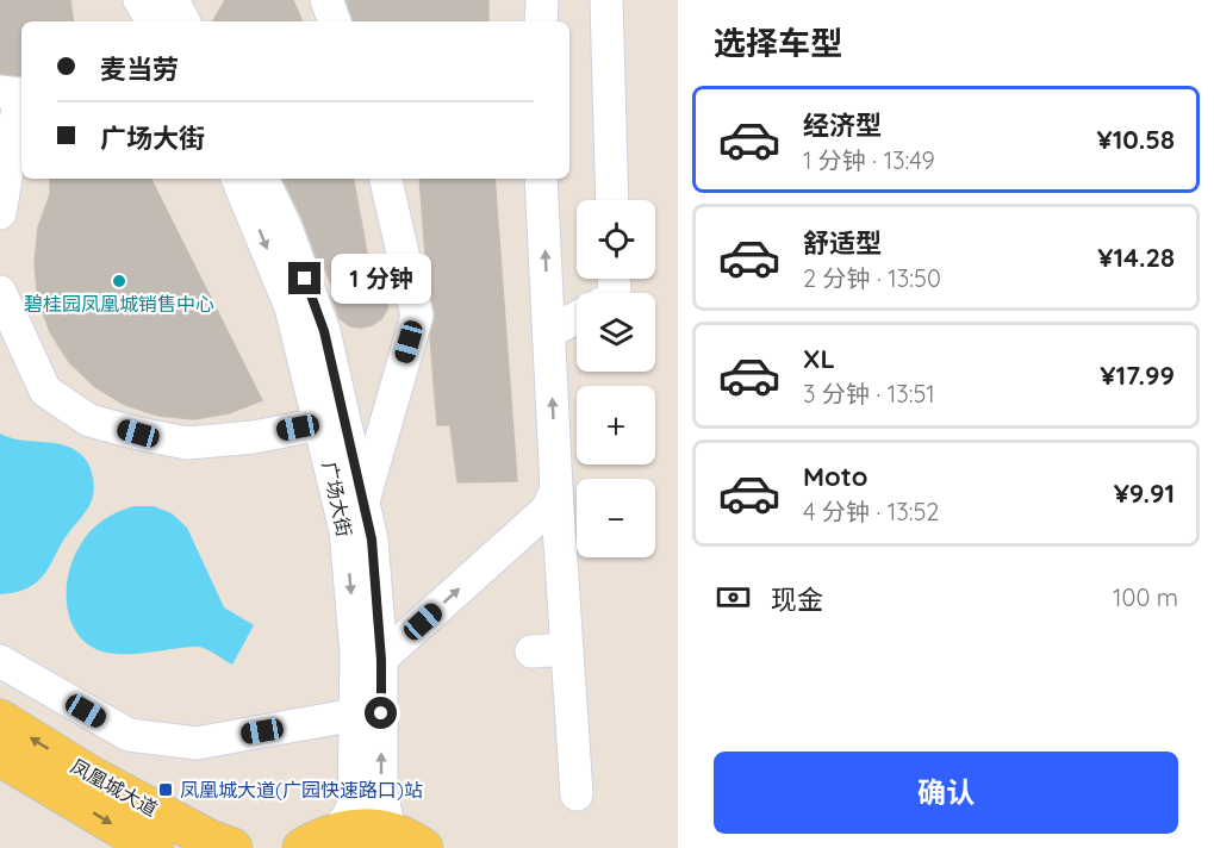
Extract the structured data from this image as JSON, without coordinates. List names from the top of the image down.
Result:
{
  "streets": {
    "main road": ["凤凰城大道"],
    "street": ["广场大街"]
  },
  "places": {
    "other": ["碧桂园凤凰城销售中心"],
    "transit": ["凤凰城大道(广园快速路口)站"]
  },
  "page": {
    "heading": "选择车型",
    "banner": ["麦当劳", "广场大街"],
    "list": [
      {
        "name": "经济型",
        "note": "1 分钟 · 13:49",
        "value": "¥10.58"
      },
      {
        "name": "舒适型",
        "note": "2 分钟 · 13:50",
        "value": "¥14.28"
      },
      {
        "name": "XL",
        "note": "3 分钟 · 13:51",
        "value": "¥17.99"
      },
      {
        "name": "Moto",
        "note": "4 分钟 · 13:52",
        "value": "¥9.91"
      }
    ],
    "map_buttons": ["+", "−"],
    "bubble": "1 分钟",
    "pay": ["现金", "100 m"],
    "buttons": "确认"
  }
}
